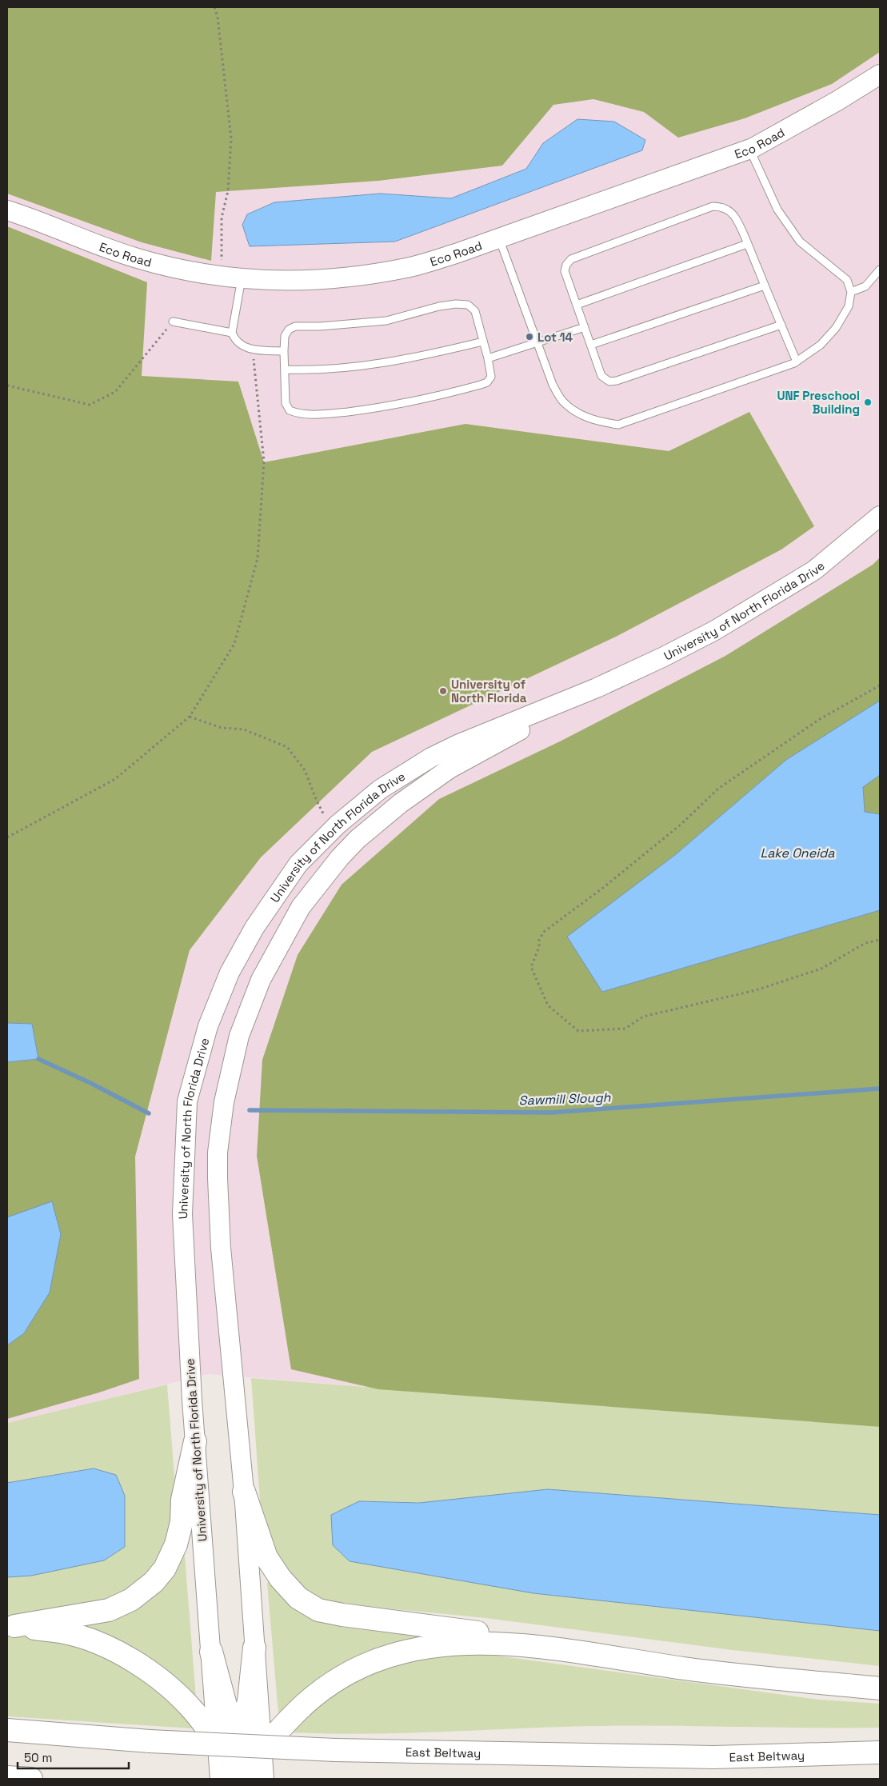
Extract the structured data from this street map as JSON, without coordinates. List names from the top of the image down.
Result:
{
  "streets": {
    "highway": ["East Beltway"],
    "street": ["Eco Road", "University of North Florida Drive"]
  },
  "water": ["Lake Oneida", "Sawmill Slough"],
  "places": ["Lot 14", "UNF Preschool Building", "University of North Florida"],
  "scale_bar": "50 m"
}
